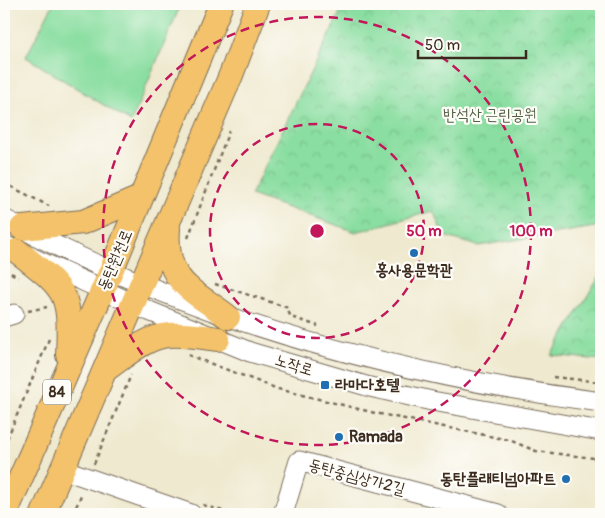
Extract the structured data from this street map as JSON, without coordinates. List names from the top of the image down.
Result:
{
  "streets": {
    "main road": ["동탄원천로", "84"],
    "street": ["노작로", "동탄중심상가2길"]
  },
  "crossings": [
    ["동탄원천로", "노작로"]
  ],
  "parks": ["반석산 근린공원"],
  "places": {
    "other": ["홍사용문학관", "Ramada", "동탄플래티넘아파트"],
    "transit": ["라마다호텔"]
  },
  "scale_bar": "50 m",
  "rings": ["50 m", "100 m"]
}
